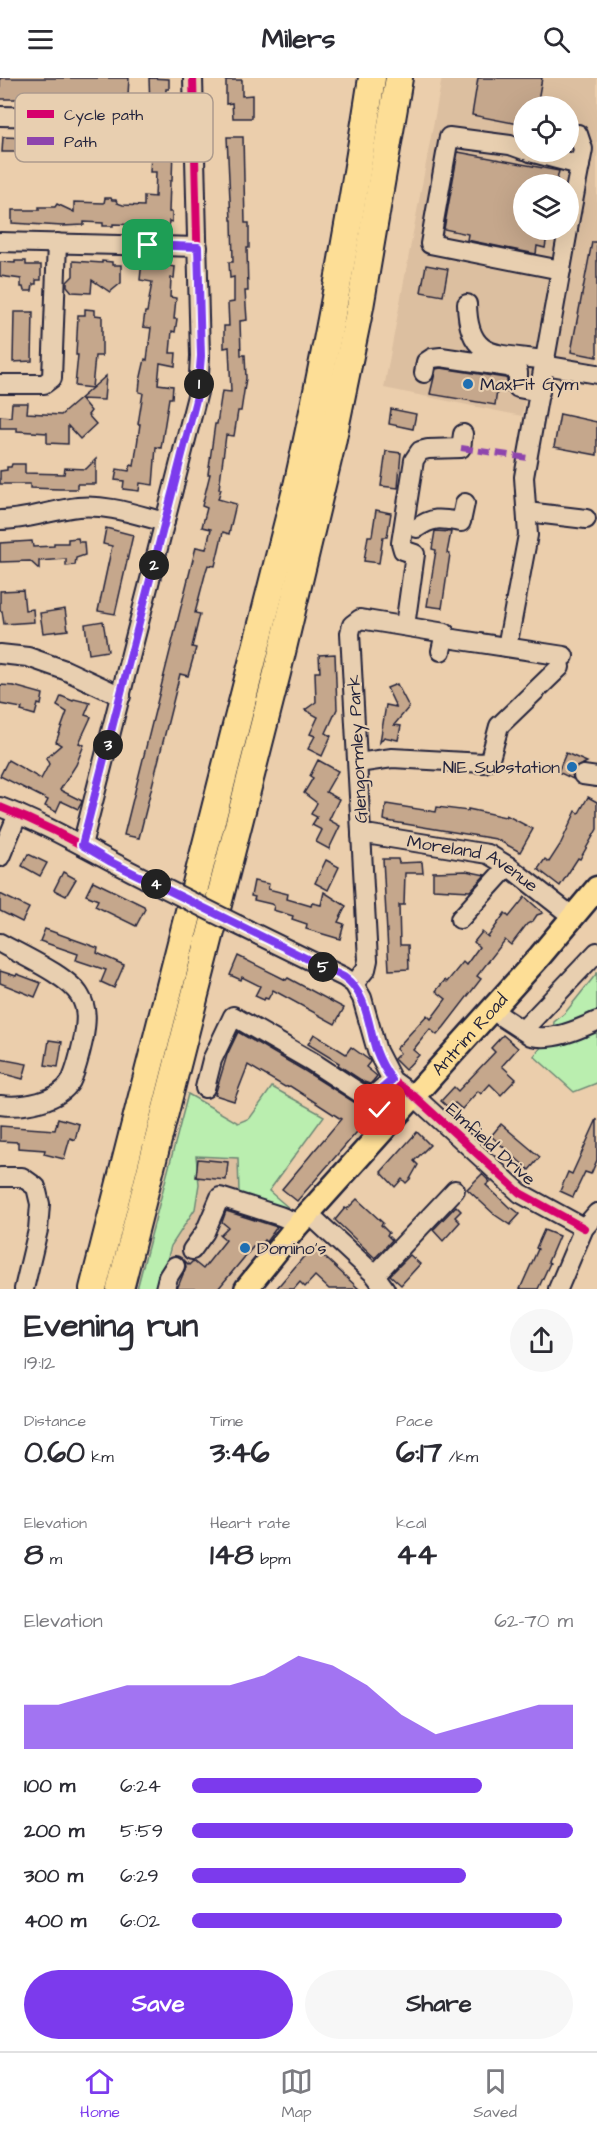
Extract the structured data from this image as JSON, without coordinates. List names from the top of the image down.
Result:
{
  "streets": {
    "main road": ["Antrim Road"],
    "street": ["Glengormley Park", "Moreland Avenue", "Elmfield Drive"]
  },
  "crossings": [
    ["Glengormley Park", "Moreland Avenue"],
    ["Moreland Avenue", "Antrim Road"],
    ["Antrim Road", "Elmfield Drive"]
  ],
  "places": ["MaxFit Gym", "NIE Substation", "Domino's"],
  "legend": ["Cycle path", "Path"],
  "page": {
    "header": "Milers",
    "pins": [
      "1",
      "2",
      "3",
      "4",
      "5"
    ],
    "heading": ["Evening run", "19:12"],
    "stats": [
      ["Distance", "0.60 km"],
      ["Time", "3:46"],
      ["Pace", "6:17 /km"],
      ["Elevation", "8 m"],
      ["Heart rate", "148 bpm"],
      ["kcal", "44"]
    ],
    "chart": ["Elevation", "62–70 m"],
    "list": [
      {
        "name": "100 m",
        "note": "6:24"
      },
      {
        "name": "200 m",
        "note": "5:59"
      },
      {
        "name": "300 m",
        "note": "6:29"
      },
      {
        "name": "400 m",
        "note": "6:02"
      }
    ],
    "buttons": ["Save", "Share"],
    "tabs": ["Home", "Map", "Saved"]
  }
}
